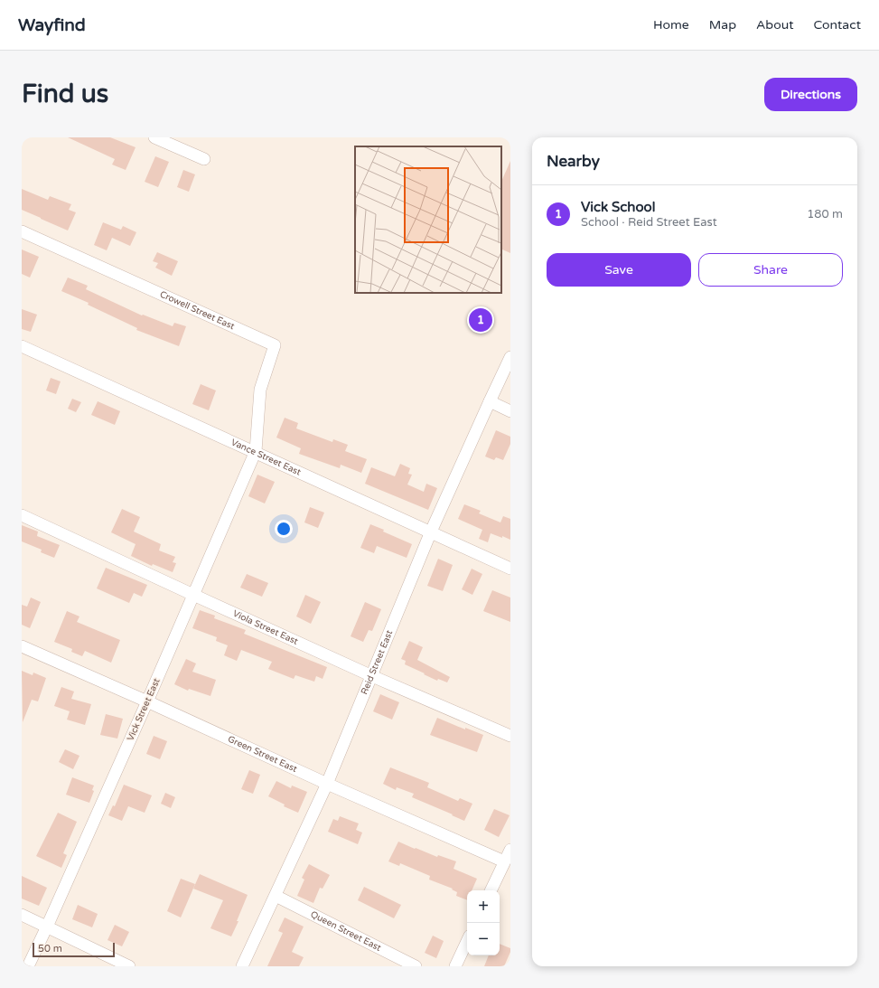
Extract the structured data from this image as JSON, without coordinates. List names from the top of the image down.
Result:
{
  "streets": {
    "street": [
      "Crowell Street East",
      "Vance Street East",
      "Viola Street East",
      "Reid Street East",
      "Vick Street East",
      "Green Street East",
      "Queen Street East"
    ]
  },
  "crossings": [
    ["Crowell Street East", "Vance Street East"],
    ["Crowell Street East", "Vick Street East"],
    ["Vance Street East", "Reid Street East"],
    ["Vance Street East", "Vick Street East"],
    ["Viola Street East", "Reid Street East"],
    ["Viola Street East", "Vick Street East"],
    ["Reid Street East", "Green Street East"],
    ["Reid Street East", "Queen Street East"],
    ["Vick Street East", "Green Street East"]
  ],
  "scale_bar": "50 m",
  "page": {
    "header": "Wayfind",
    "nav": [
      "Home",
      "Map",
      "About",
      "Contact"
    ],
    "buttons": [
      "Directions",
      ["Save", "Share"]
    ],
    "title": "Find us",
    "heading": "Nearby",
    "list": [
      {
        "mark": "1",
        "name": "Vick School",
        "note": "School · Reid Street East",
        "value": "180 m"
      }
    ],
    "pins": "1",
    "map_buttons": ["+", "−"],
    "scale": "50 m"
  }
}
